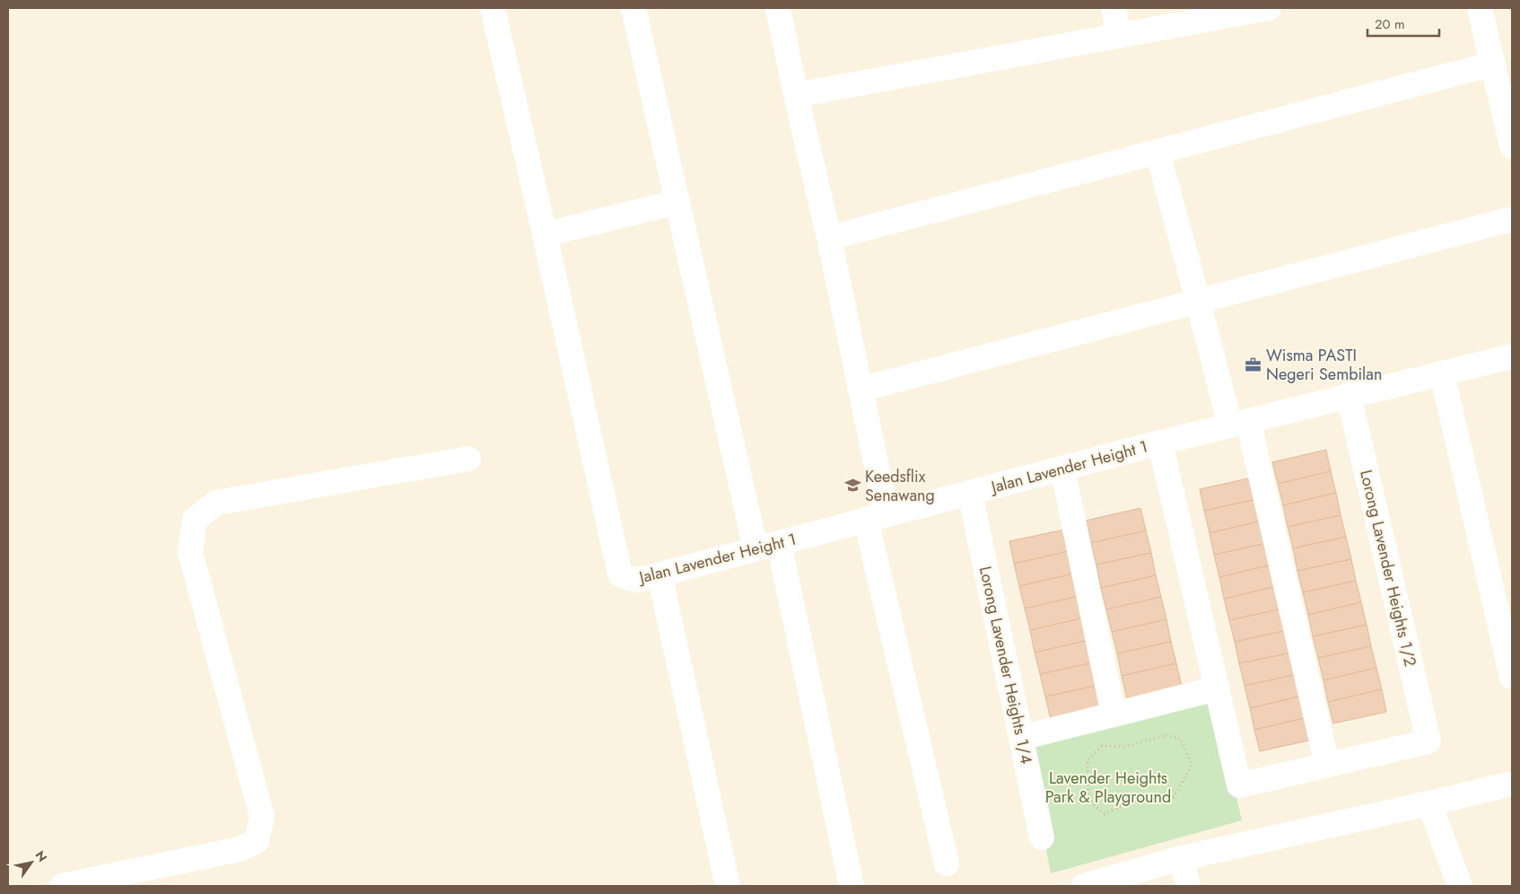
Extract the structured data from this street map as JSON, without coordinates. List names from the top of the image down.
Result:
{
  "streets": {
    "street": ["Jalan Lavender Height 1", "Lorong Lavender Heights 1/2", "Lorong Lavender Heights 1/4"]
  },
  "crossings": [
    ["Jalan Lavender Height 1", "Lorong Lavender Heights 1/2"],
    ["Jalan Lavender Height 1", "Lorong Lavender Heights 1/4"]
  ],
  "parks": ["Lavender Heights Park & Playground"],
  "places": {
    "office": ["Wisma PASTI Negeri Sembilan"],
    "school or university": ["Keedsflix Senawang"]
  },
  "scale_bar": "20 m",
  "north": "top right"
}
